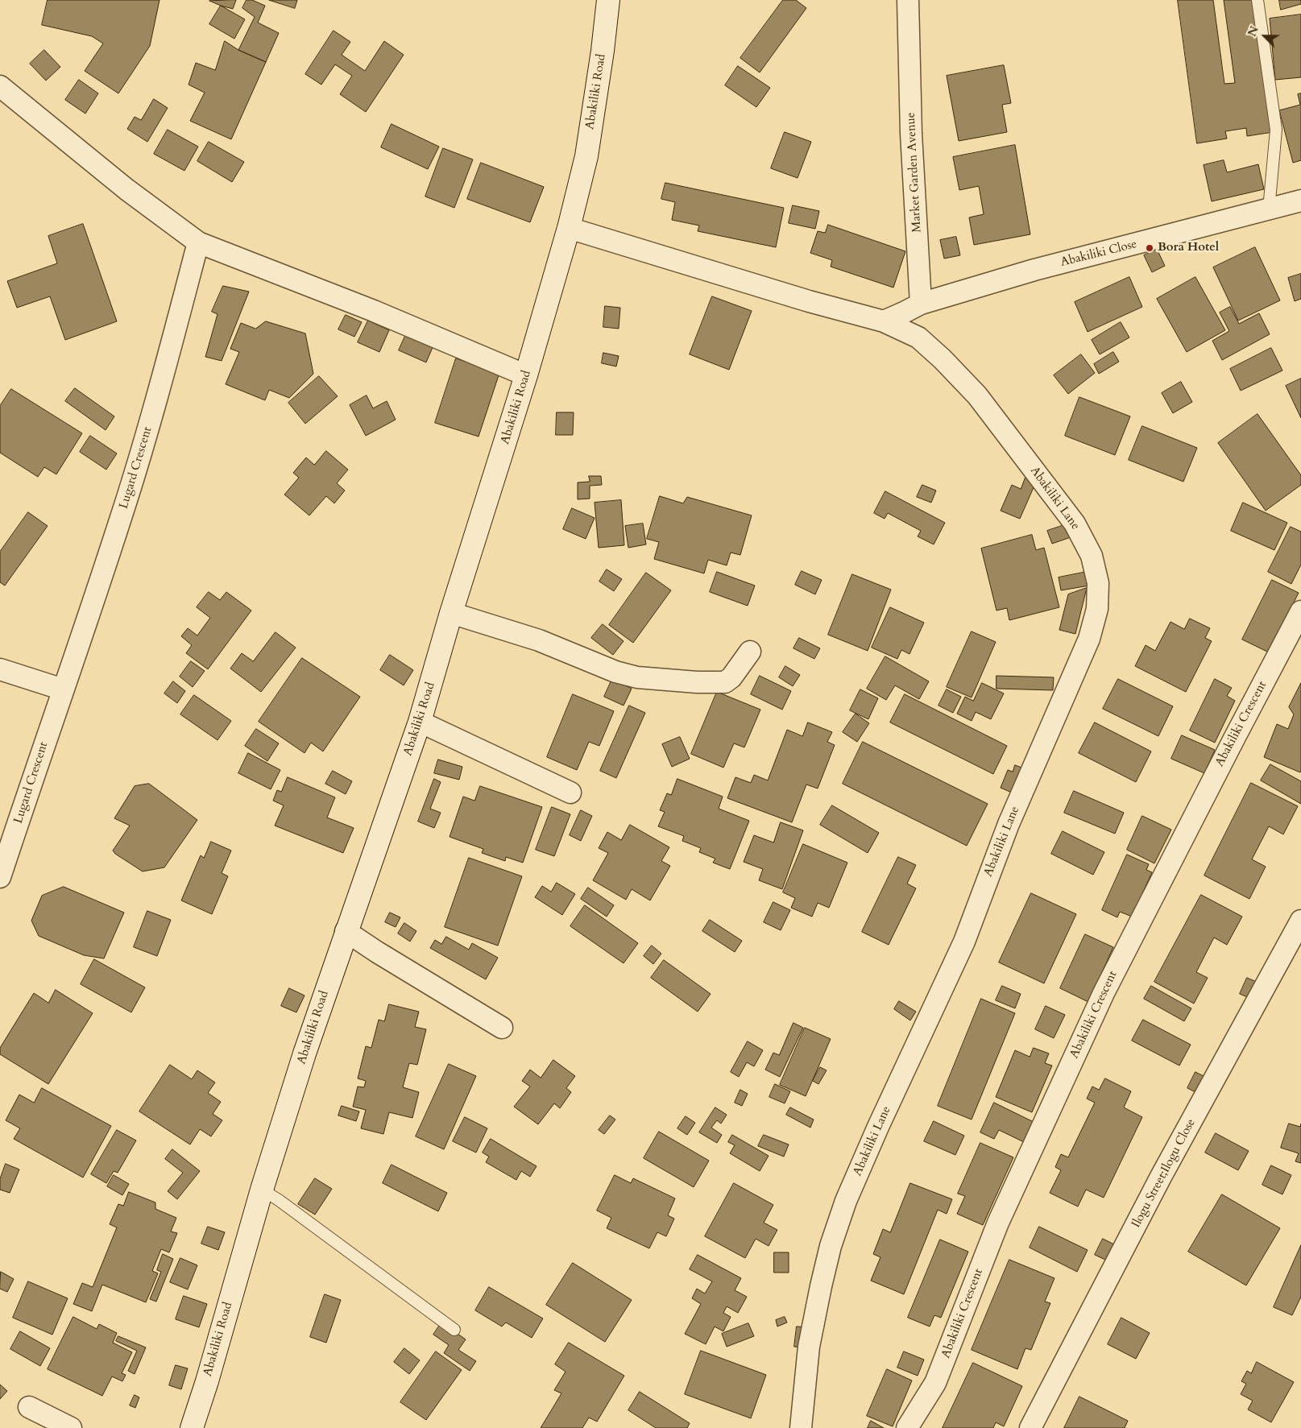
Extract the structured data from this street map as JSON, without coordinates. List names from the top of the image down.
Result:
{
  "streets": {
    "main road": ["Abakiliki Road"],
    "street": [
      "Market Garden Avenue",
      "Abakiliki Close",
      "Lugard Crescent",
      "Abakiliki Lane",
      "Abakiliki Crescent",
      "Ilogu Street;Ilogu Close"
    ]
  },
  "crossings": [
    ["Abakiliki Road", "Abakiliki Lane"],
    ["Market Garden Avenue", "Abakiliki Close"]
  ],
  "places": ["Bora Hotel"],
  "north": "top left"
}
